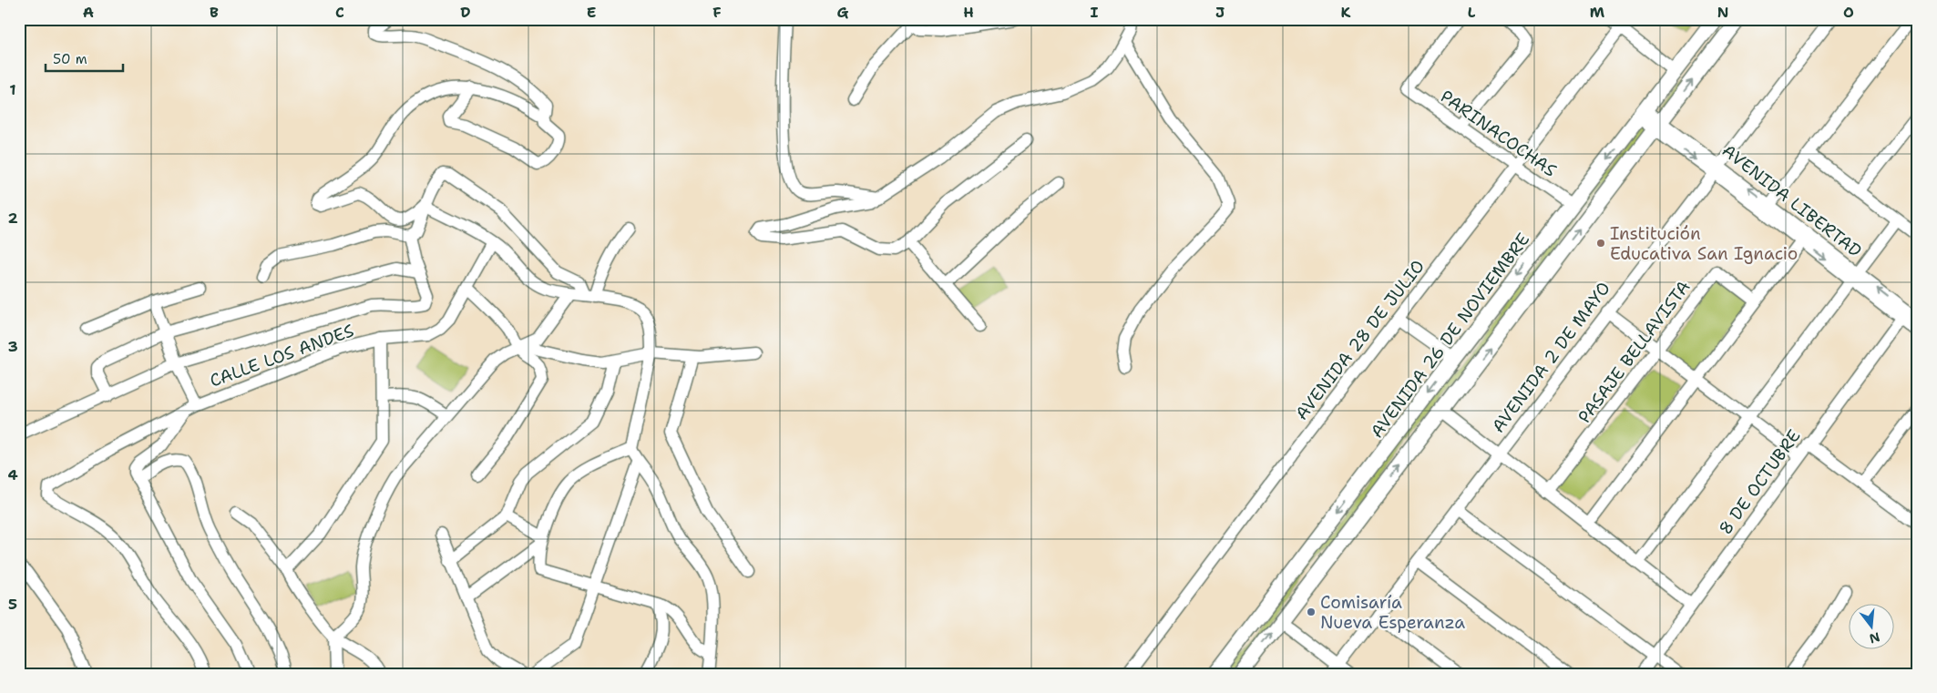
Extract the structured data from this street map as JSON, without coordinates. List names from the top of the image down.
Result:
{
  "streets": {
    "main road": ["AVENIDA 26 DE NOVIEMBRE"],
    "street": [
      "PARINACOCHAS",
      "AVENIDA LIBERTAD",
      "AVENIDA 28 DE JULIO",
      "PASAJE BELLAVISTA",
      "CALLE LOS ANDES",
      "AVENIDA 2 DE MAYO",
      "8 DE OCTUBRE"
    ]
  },
  "crossings": [
    ["PARINACOCHAS", "AVENIDA 26 DE NOVIEMBRE"],
    ["PARINACOCHAS", "AVENIDA 28 DE JULIO"],
    ["AVENIDA LIBERTAD", "AVENIDA 26 DE NOVIEMBRE"],
    ["AVENIDA LIBERTAD", "AVENIDA 2 DE MAYO"],
    ["AVENIDA LIBERTAD", "8 DE OCTUBRE"]
  ],
  "places": ["Institución Educativa San Ignacio", "Comisaría Nueva Esperanza"],
  "scale_bar": "50 m",
  "north": "bottom",
  "grid": {
    "columns": [
      "A",
      "B",
      "C",
      "D",
      "E",
      "F",
      "G",
      "H",
      "I",
      "J",
      "K",
      "L",
      "M",
      "N",
      "O"
    ],
    "rows": [
      "1",
      "2",
      "3",
      "4",
      "5"
    ]
  }
}
